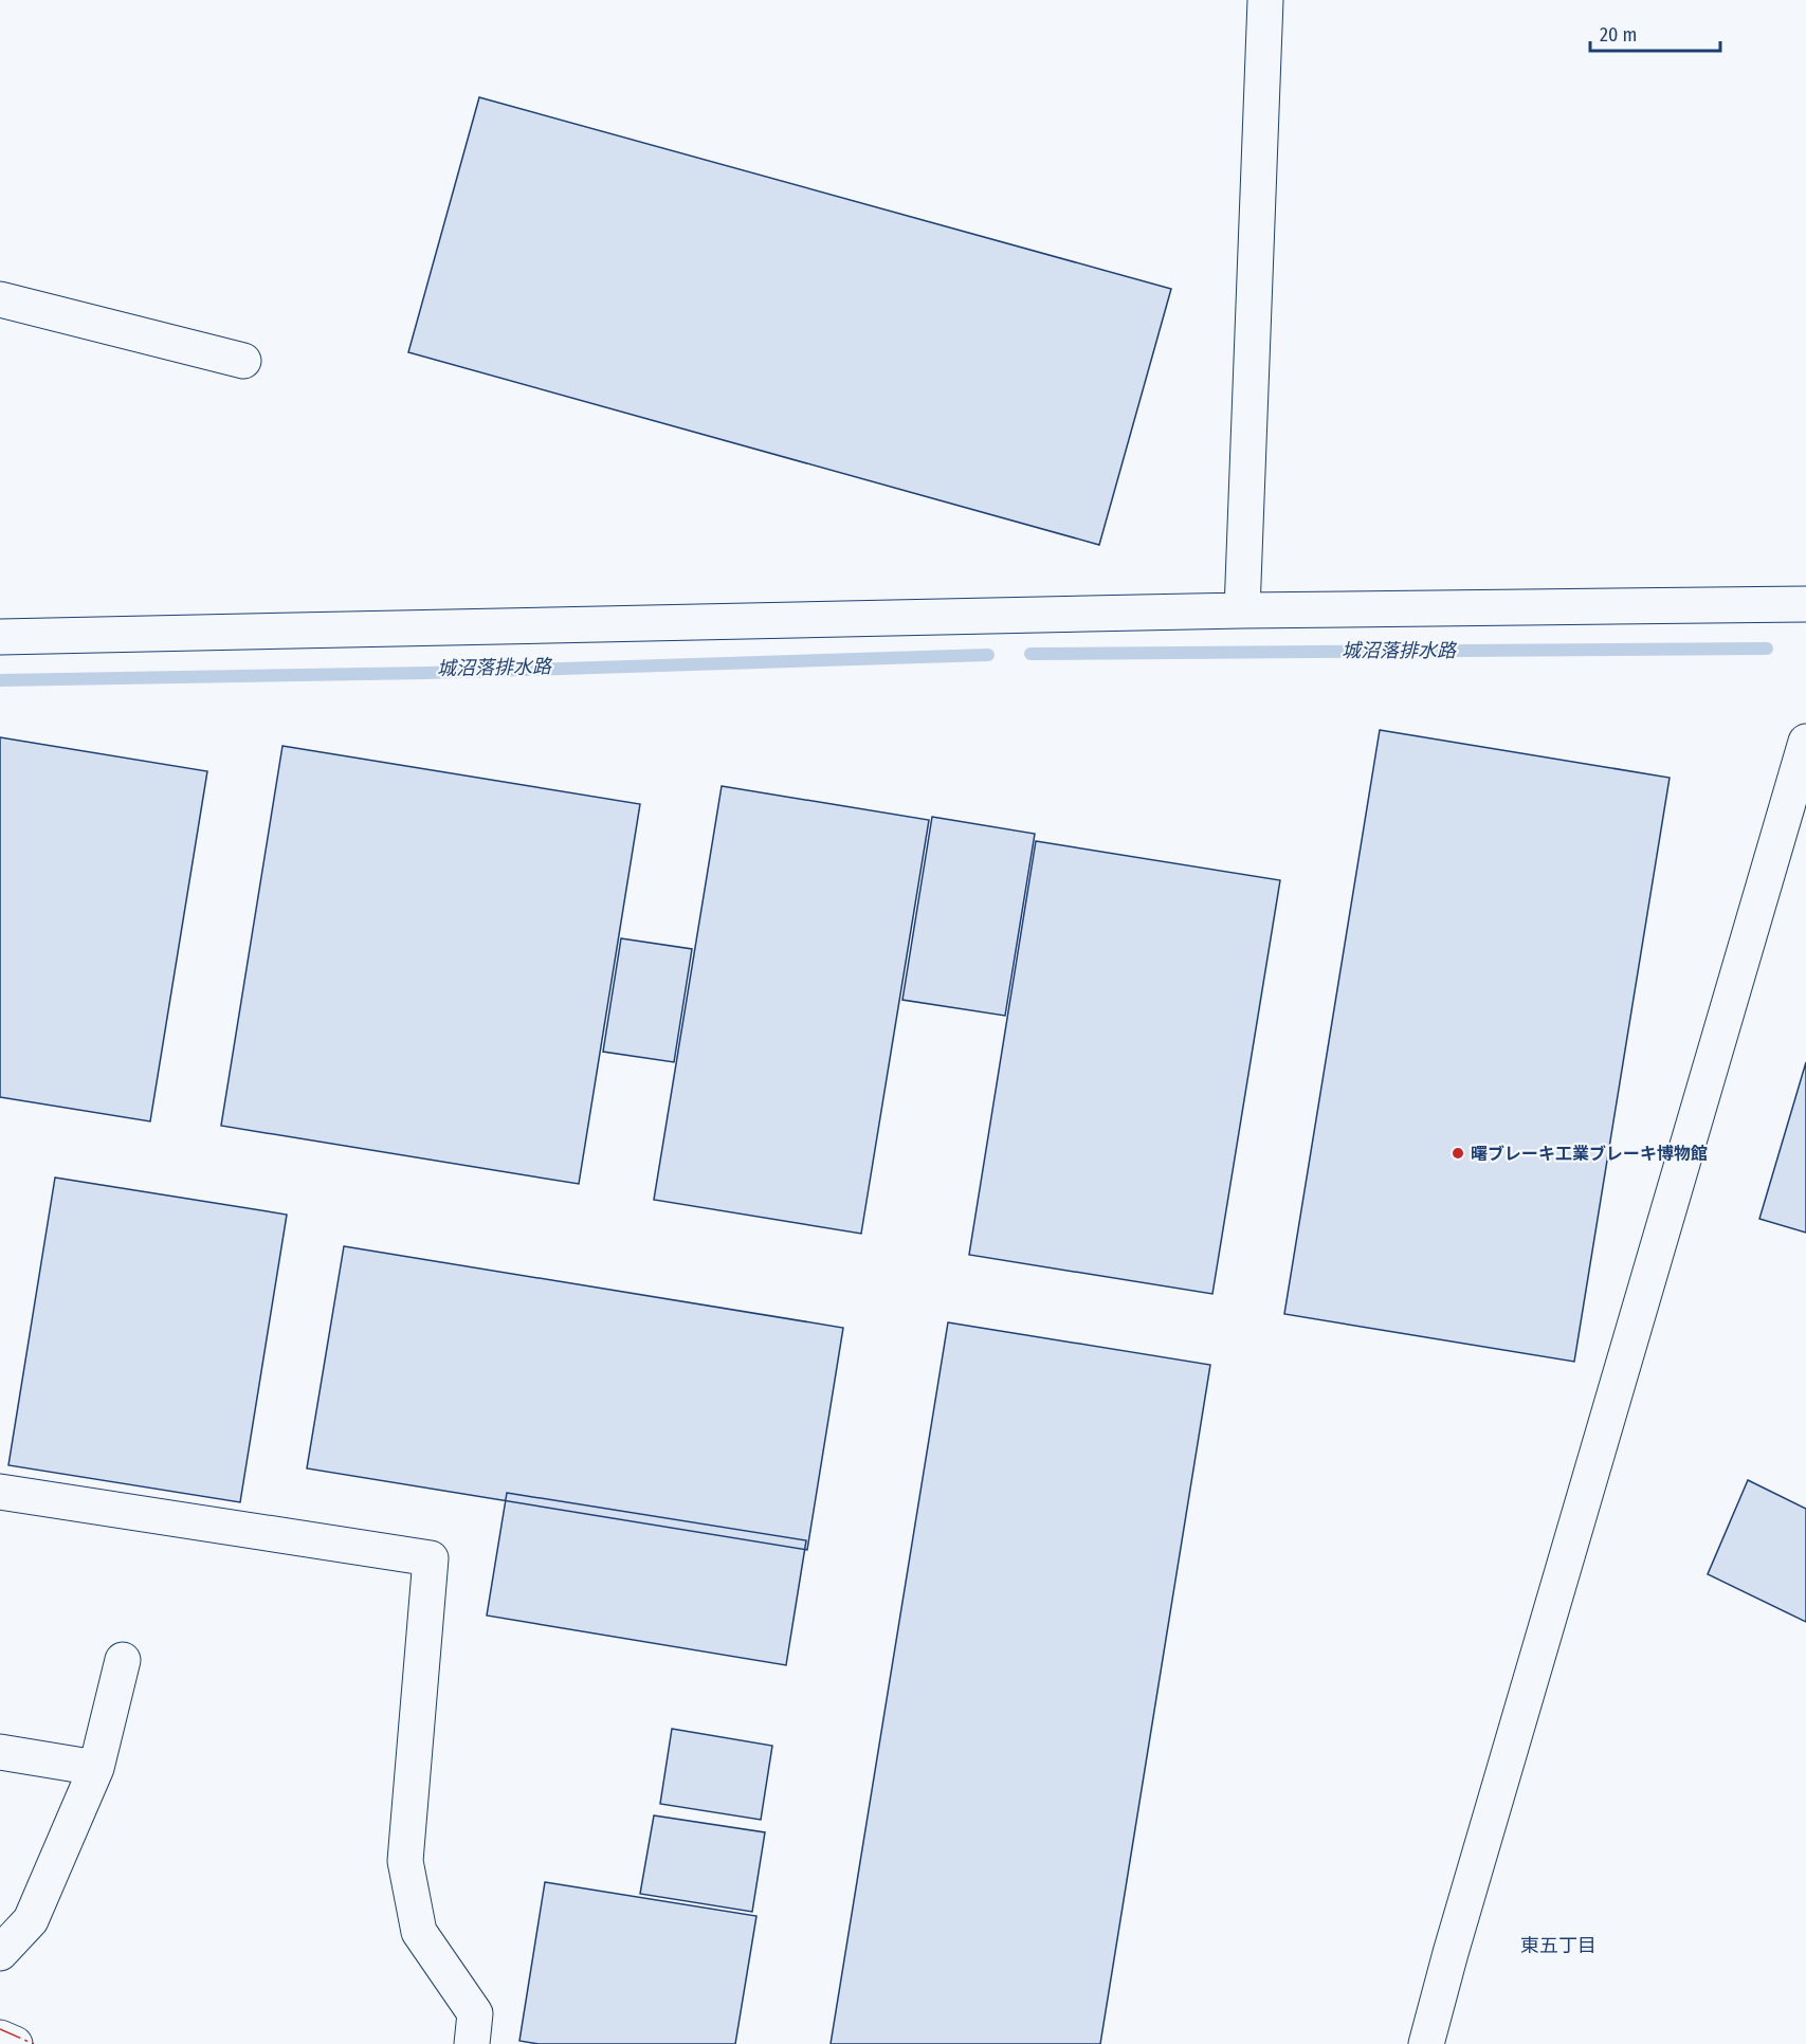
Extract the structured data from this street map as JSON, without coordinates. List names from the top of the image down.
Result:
{
  "districts": ["東五丁目"],
  "water": ["城沼落排水路"],
  "places": ["曙ブレーキ工業ブレーキ博物館"],
  "scale_bar": "20 m"
}
